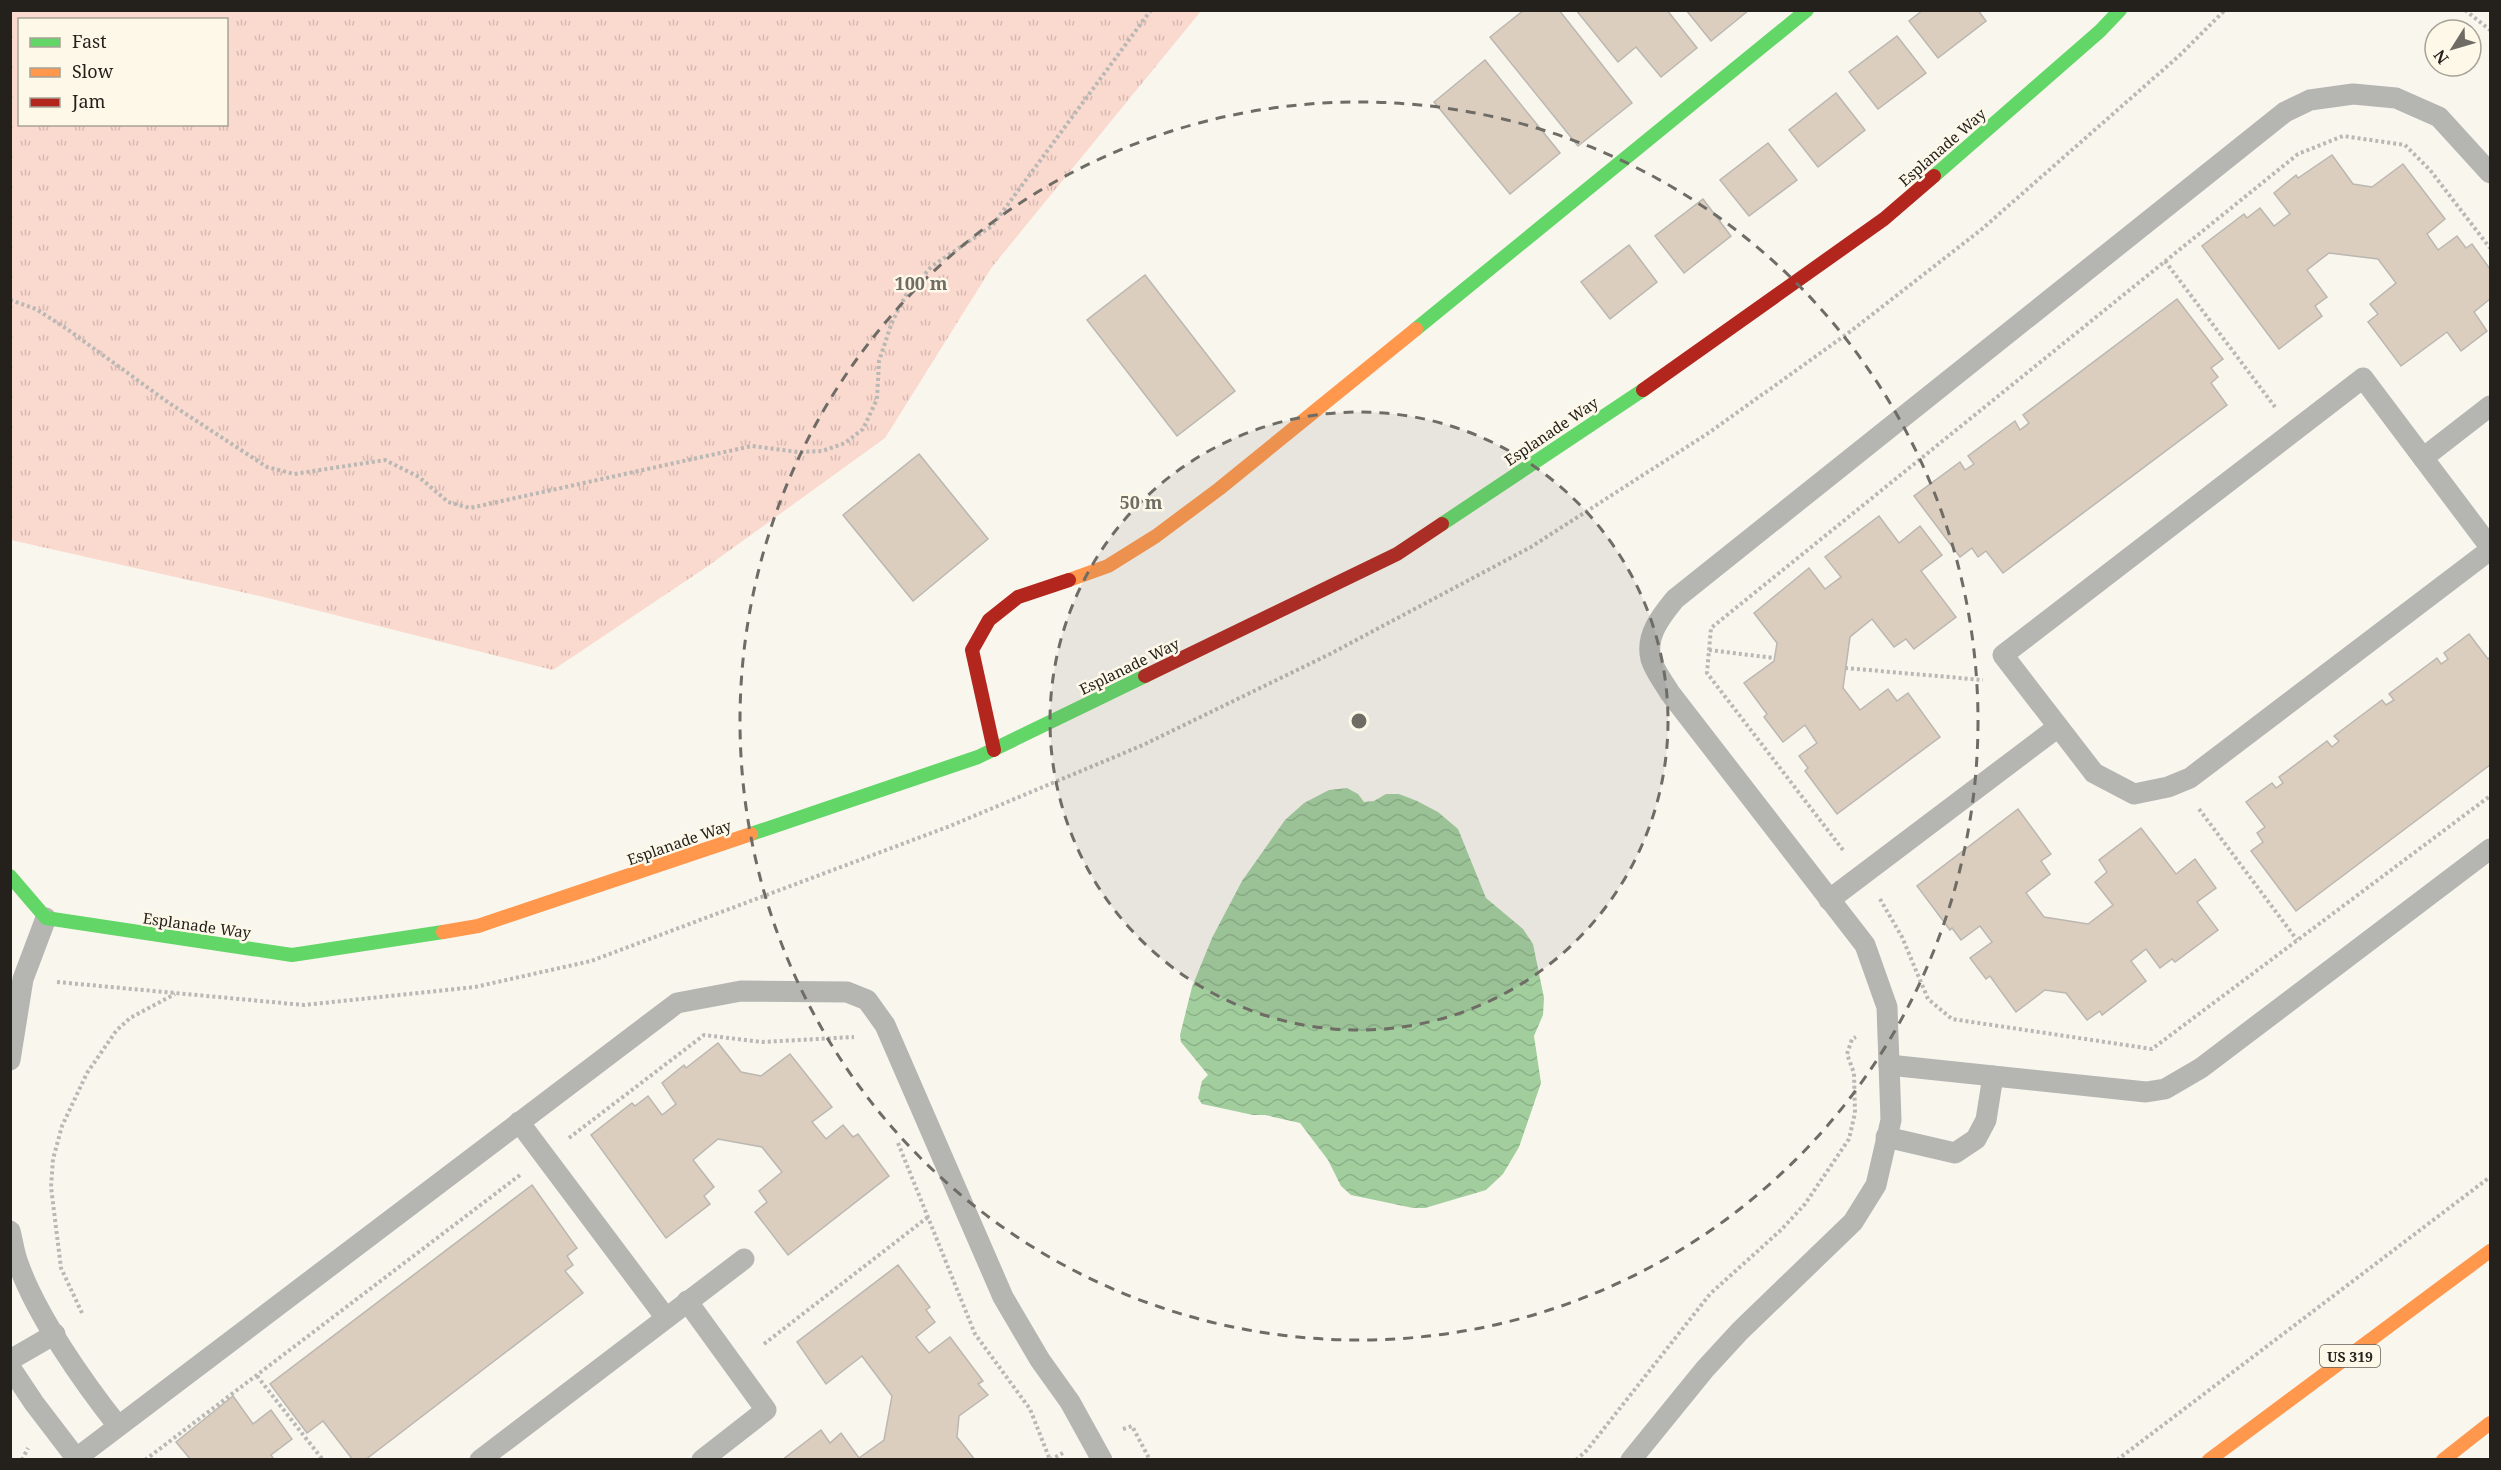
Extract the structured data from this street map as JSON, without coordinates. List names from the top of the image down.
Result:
{
  "streets": {
    "street": ["Esplanade Way", "US 319"]
  },
  "legend": ["Fast", "Slow", "Jam"],
  "north": "bottom left",
  "rings": ["100 m", "50 m"]
}
